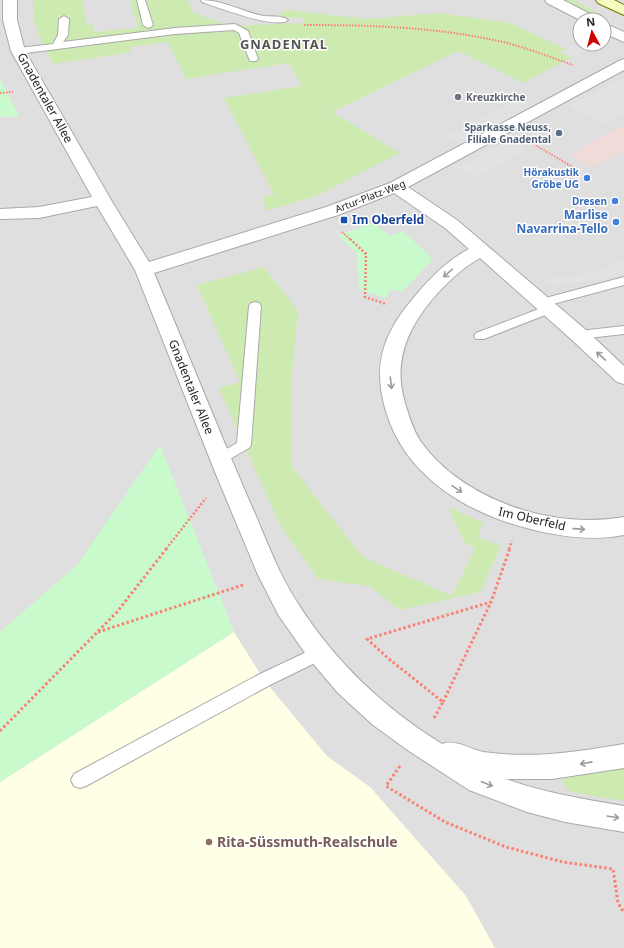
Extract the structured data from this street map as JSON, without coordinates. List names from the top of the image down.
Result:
{
  "streets": {
    "street": ["Gnadentaler Allee", "Artur-Platz-Weg", "Im Oberfeld"]
  },
  "crossings": [
    ["Gnadentaler Allee", "Artur-Platz-Weg"]
  ],
  "districts": ["GNADENTAL"],
  "places": {
    "other": [
      "Kreuzkirche",
      "Sparkasse Neuss, Filiale Gnadental",
      "Hörakustik Gröbe UG",
      "Dresen",
      "Marlise Navarrina-Tello",
      "Rita-Süssmuth-Realschule"
    ],
    "transit": ["Im Oberfeld"]
  },
  "north": "top"
}
